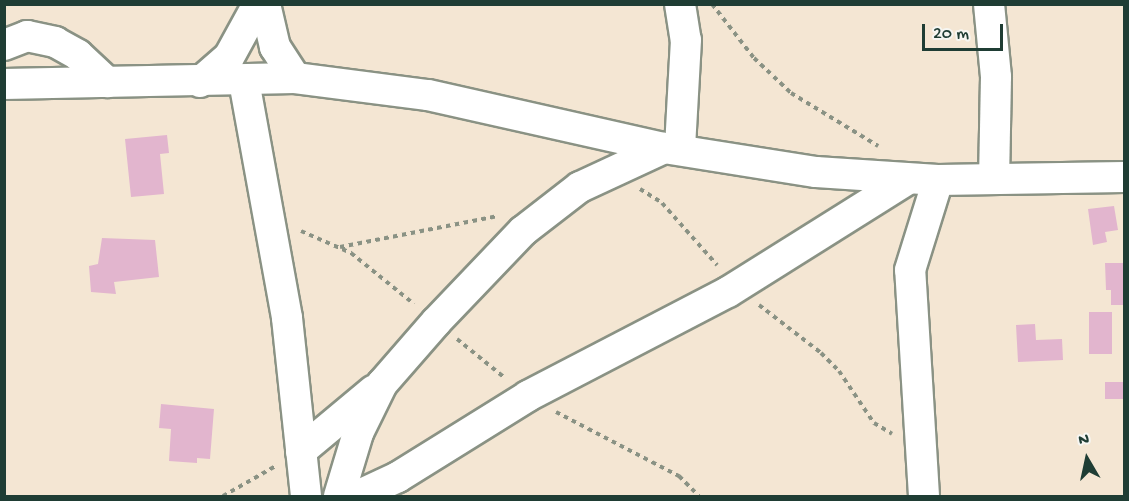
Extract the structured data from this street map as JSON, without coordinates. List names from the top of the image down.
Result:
{
  "scale_bar": "20 m",
  "north": "top"
}
